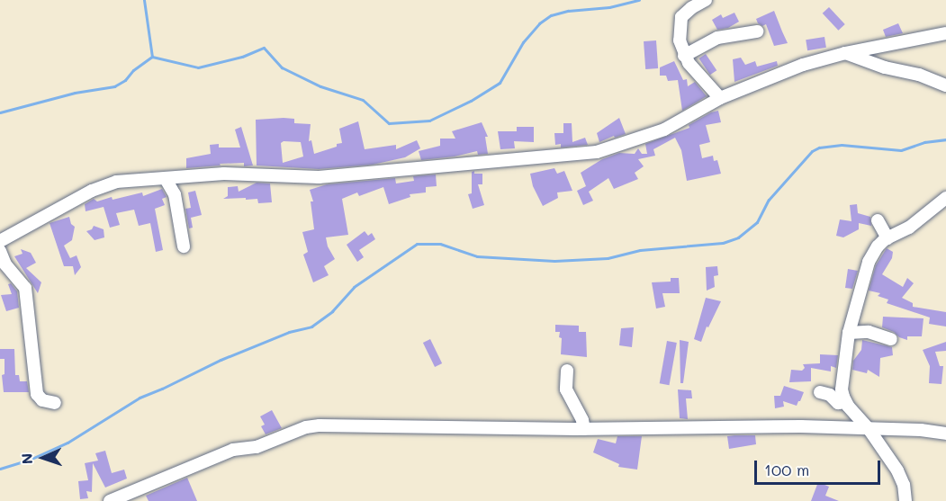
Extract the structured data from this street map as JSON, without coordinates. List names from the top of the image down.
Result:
{
  "scale_bar": "100 m",
  "north": "left"
}
